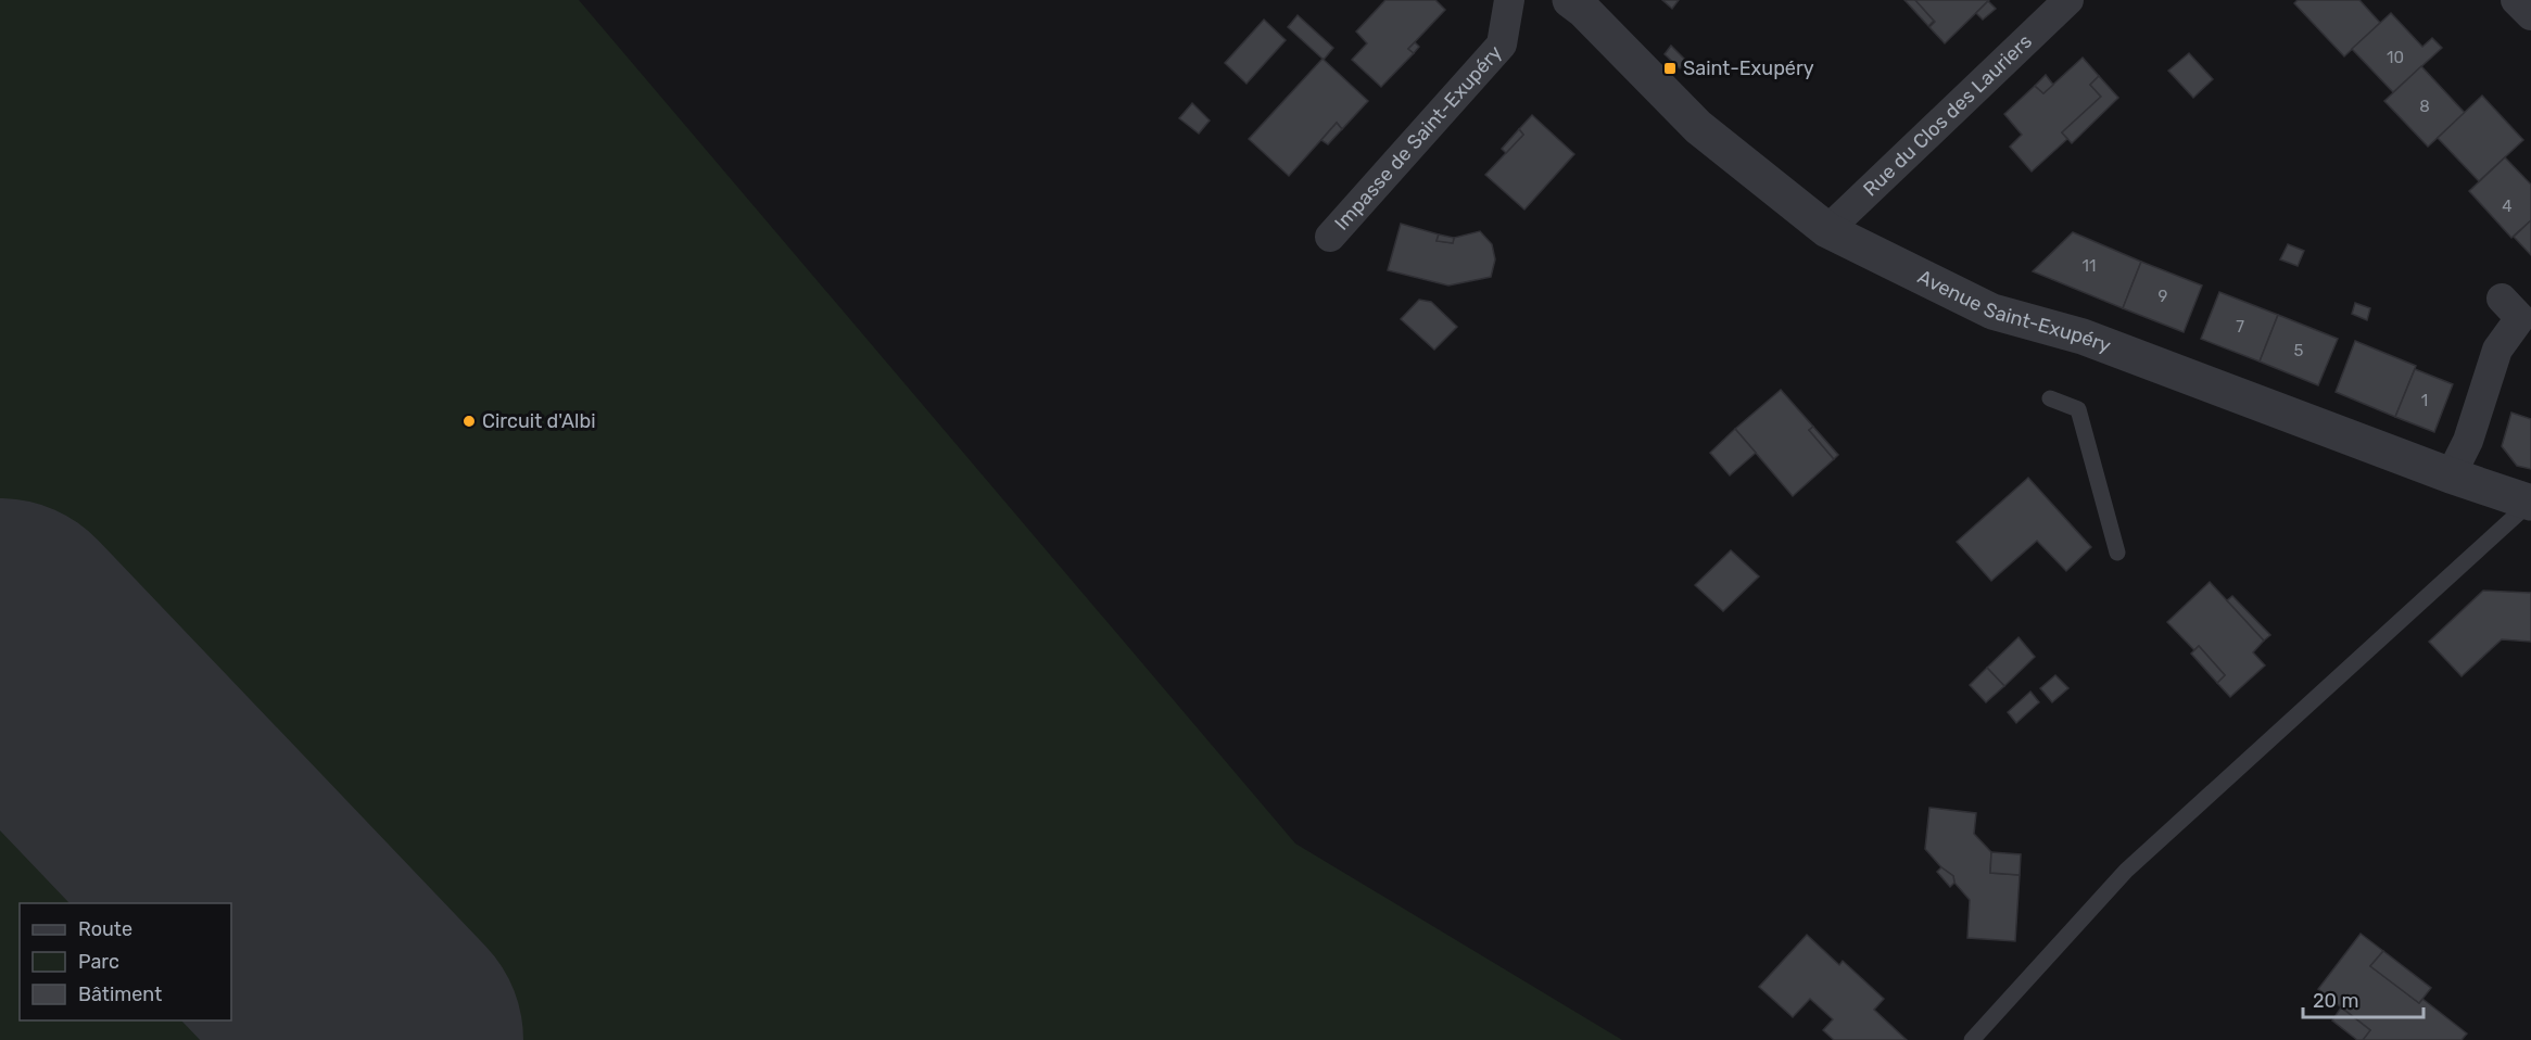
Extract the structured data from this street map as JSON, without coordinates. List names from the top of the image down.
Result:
{
  "streets": {
    "street": ["Rue du Clos des Lauriers", "Impasse de Saint-Exupéry", "Avenue Saint-Exupéry"]
  },
  "crossings": [
    ["Rue du Clos des Lauriers", "Avenue Saint-Exupéry"]
  ],
  "places": {
    "transit": ["Saint-Exupéry"],
    "other": ["Circuit d'Albi"]
  },
  "house_numbers": [
    "10",
    "8",
    "4",
    "11",
    "9",
    "7",
    "5",
    "1"
  ],
  "legend": ["Route", "Parc", "Bâtiment"],
  "scale_bar": "20 m"
}
